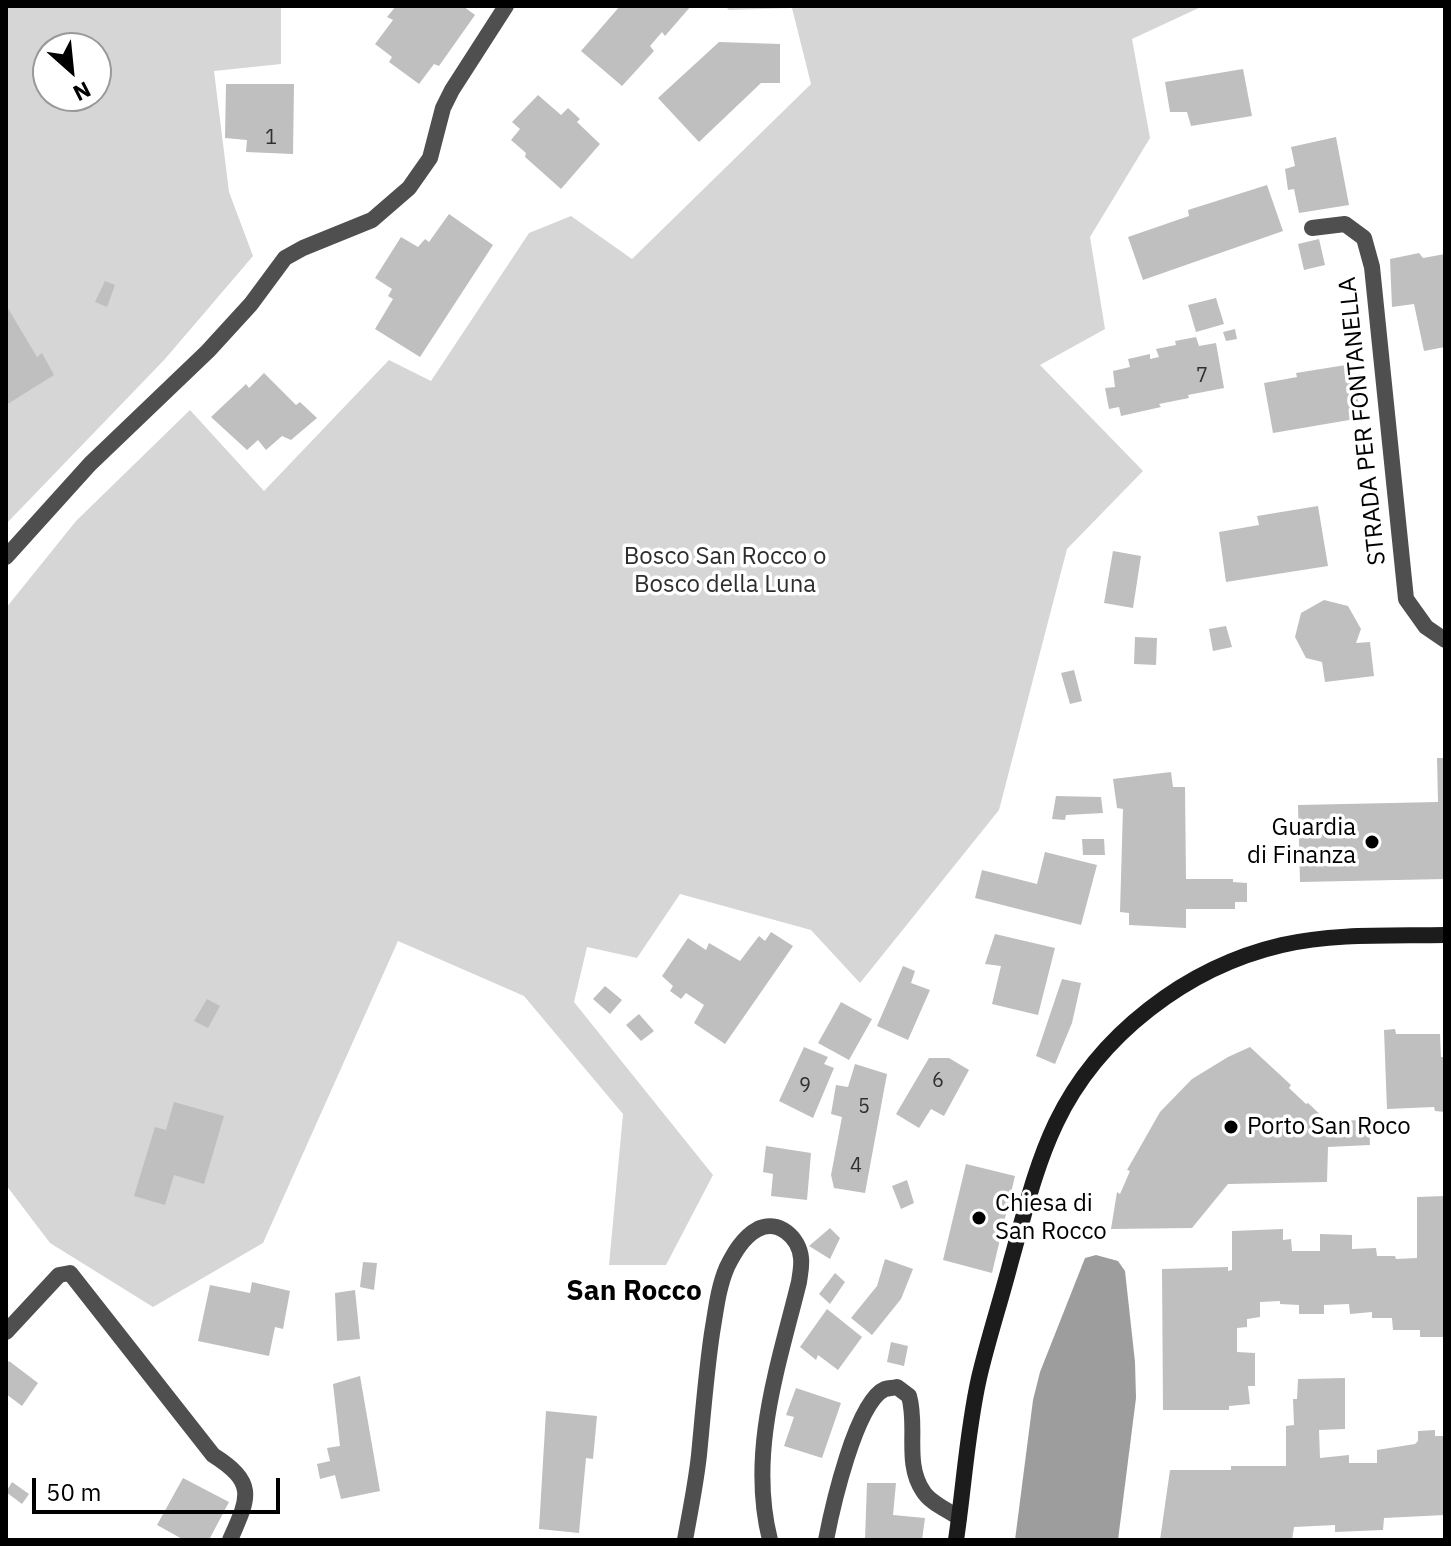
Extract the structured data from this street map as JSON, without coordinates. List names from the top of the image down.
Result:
{
  "streets": {
    "street": ["STRADA PER FONTANELLA"]
  },
  "districts": ["San Rocco"],
  "parks": ["Bosco San Rocco o Bosco della Luna"],
  "places": ["Guardia di Finanza", "Porto San Roco", "Chiesa di San Rocco"],
  "house_numbers": [
    "1",
    "7",
    "6",
    "9",
    "5",
    "4"
  ],
  "scale_bar": "50 m",
  "north": "bottom right"
}
